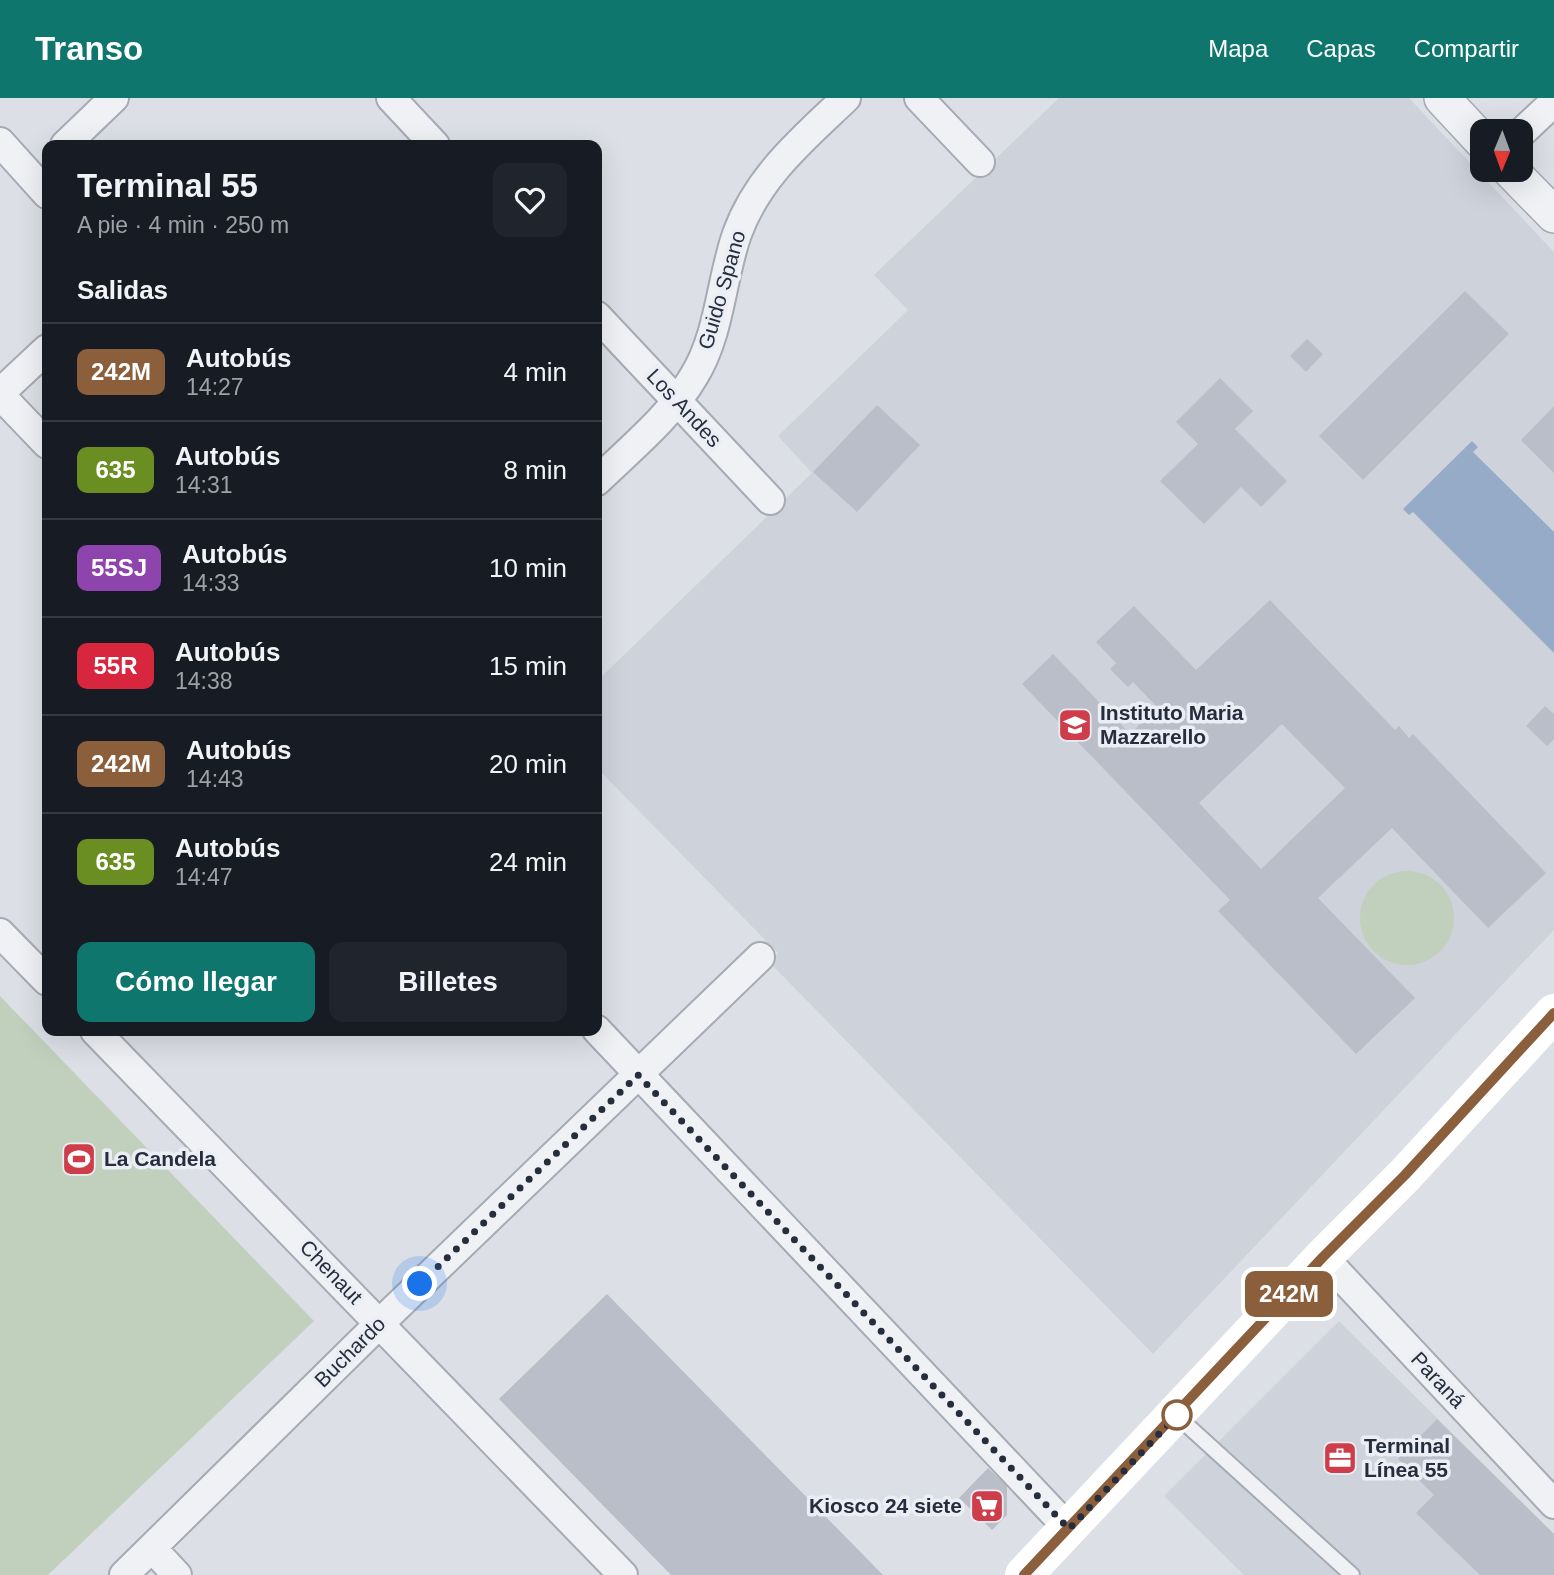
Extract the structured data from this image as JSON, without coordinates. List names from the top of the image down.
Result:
{
  "streets": {
    "street": [
      "Guido Spano",
      "Los Andes",
      "Chenaut",
      "Buchardo",
      "Paraná"
    ]
  },
  "crossings": [
    ["Guido Spano", "Los Andes"],
    ["Chenaut", "Buchardo"]
  ],
  "places": {
    "school or university": ["Instituto Maria Mazzarello"],
    "sports": ["La Candela"],
    "office": ["Terminal Línea 55"],
    "supermarket": ["Kiosco 24 siete"]
  },
  "lines": ["bus line 242M"],
  "north": "bottom",
  "page": {
    "header": "Transo",
    "nav": ["Mapa", "Capas", "Compartir"],
    "on_map": "242M",
    "heading": [
      ["Terminal 55", "A pie · 4 min · 250 m"],
      "Salidas"
    ],
    "list": [
      {
        "mark": "242M",
        "name": "Autobús",
        "note": "14:27",
        "value": "4 min"
      },
      {
        "mark": "635",
        "name": "Autobús",
        "note": "14:31",
        "value": "8 min"
      },
      {
        "mark": "55SJ",
        "name": "Autobús",
        "note": "14:33",
        "value": "10 min"
      },
      {
        "mark": "55R",
        "name": "Autobús",
        "note": "14:38",
        "value": "15 min"
      },
      {
        "mark": "242M",
        "name": "Autobús",
        "note": "14:43",
        "value": "20 min"
      },
      {
        "mark": "635",
        "name": "Autobús",
        "note": "14:47",
        "value": "24 min"
      }
    ],
    "buttons": ["Cómo llegar", "Billetes"]
  }
}
